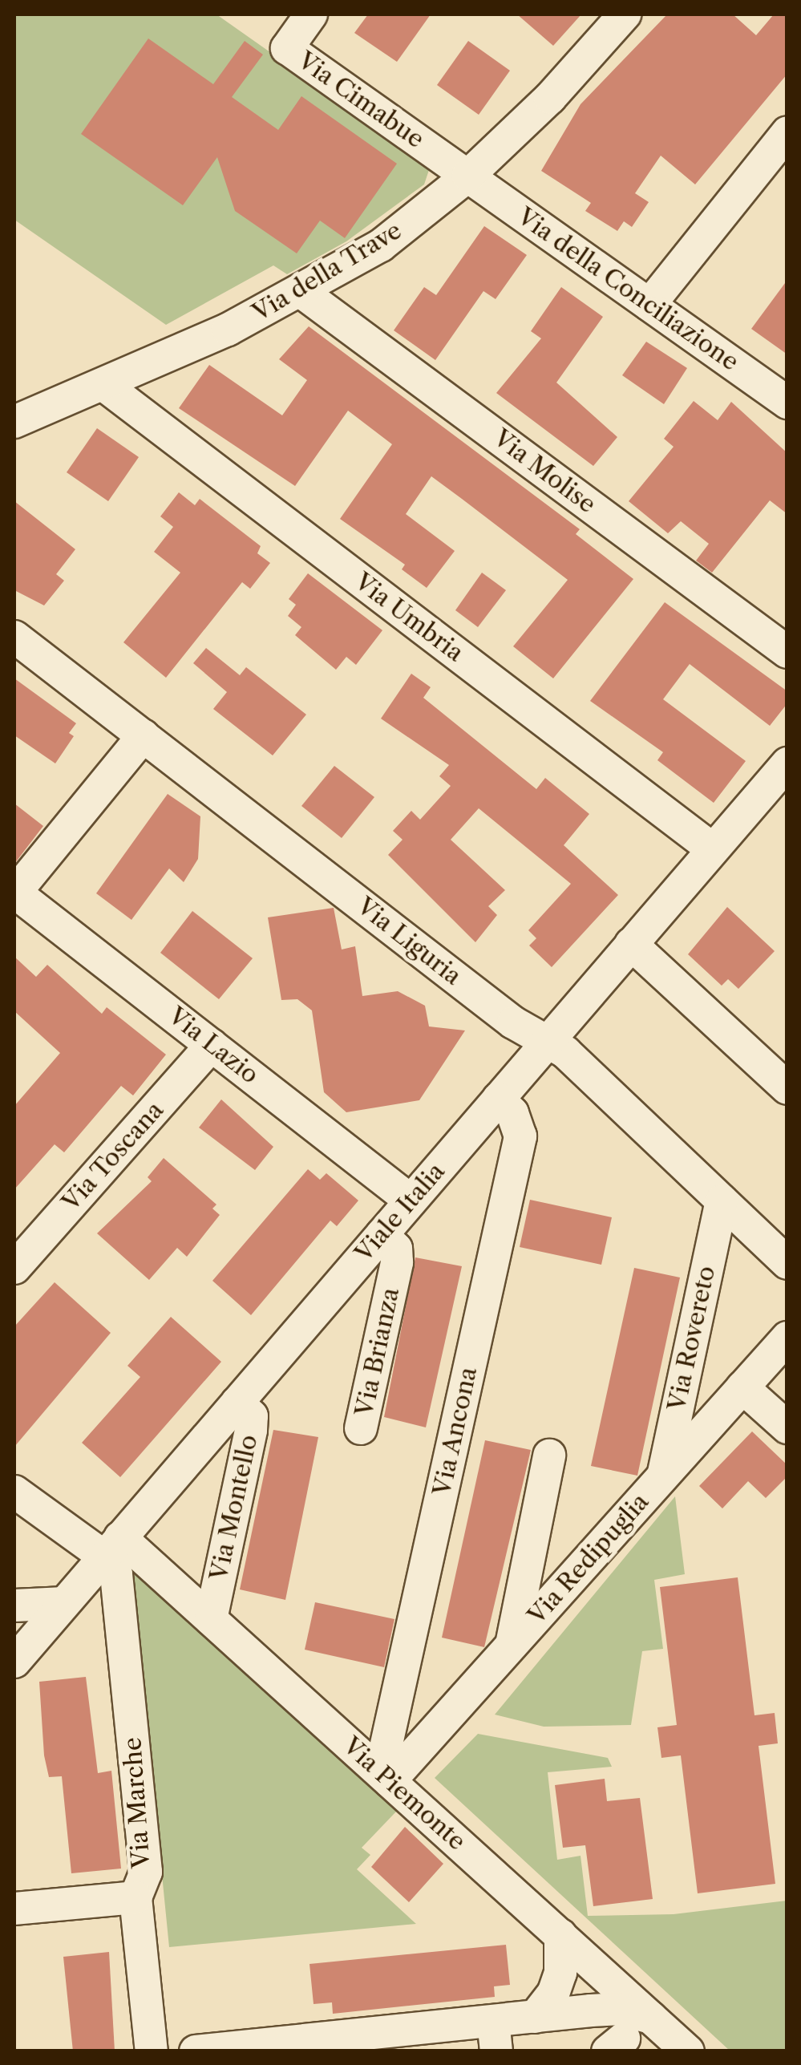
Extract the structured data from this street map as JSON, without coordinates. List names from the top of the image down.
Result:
{
  "streets": {
    "street": [
      "Via Cimabue",
      "Via della Trave",
      "Via della Conciliazione",
      "Via Molise",
      "Via Umbria",
      "Via Liguria",
      "Via Lazio",
      "Via Toscana",
      "Viale Italia",
      "Via Rovereto",
      "Via Brianza",
      "Via Ancona",
      "Via Montello",
      "Via Redipuglia",
      "Via Piemonte",
      "Via Marche"
    ]
  },
  "crossings": [
    ["Via Cimabue", "Via della Trave"],
    ["Via Cimabue", "Via della Conciliazione"],
    ["Via della Trave", "Via della Conciliazione"],
    ["Via della Trave", "Via Molise"],
    ["Via della Trave", "Via Umbria"],
    ["Via Umbria", "Viale Italia"],
    ["Via Liguria", "Viale Italia"],
    ["Via Liguria", "Via Rovereto"],
    ["Via Lazio", "Via Toscana"],
    ["Via Lazio", "Viale Italia"],
    ["Viale Italia", "Via Brianza"],
    ["Viale Italia", "Via Ancona"],
    ["Viale Italia", "Via Montello"],
    ["Viale Italia", "Via Piemonte"],
    ["Viale Italia", "Via Marche"],
    ["Via Rovereto", "Via Redipuglia"],
    ["Via Ancona", "Via Redipuglia"],
    ["Via Ancona", "Via Piemonte"],
    ["Via Montello", "Via Piemonte"],
    ["Via Redipuglia", "Via Piemonte"],
    ["Via Piemonte", "Via Marche"]
  ]
}
